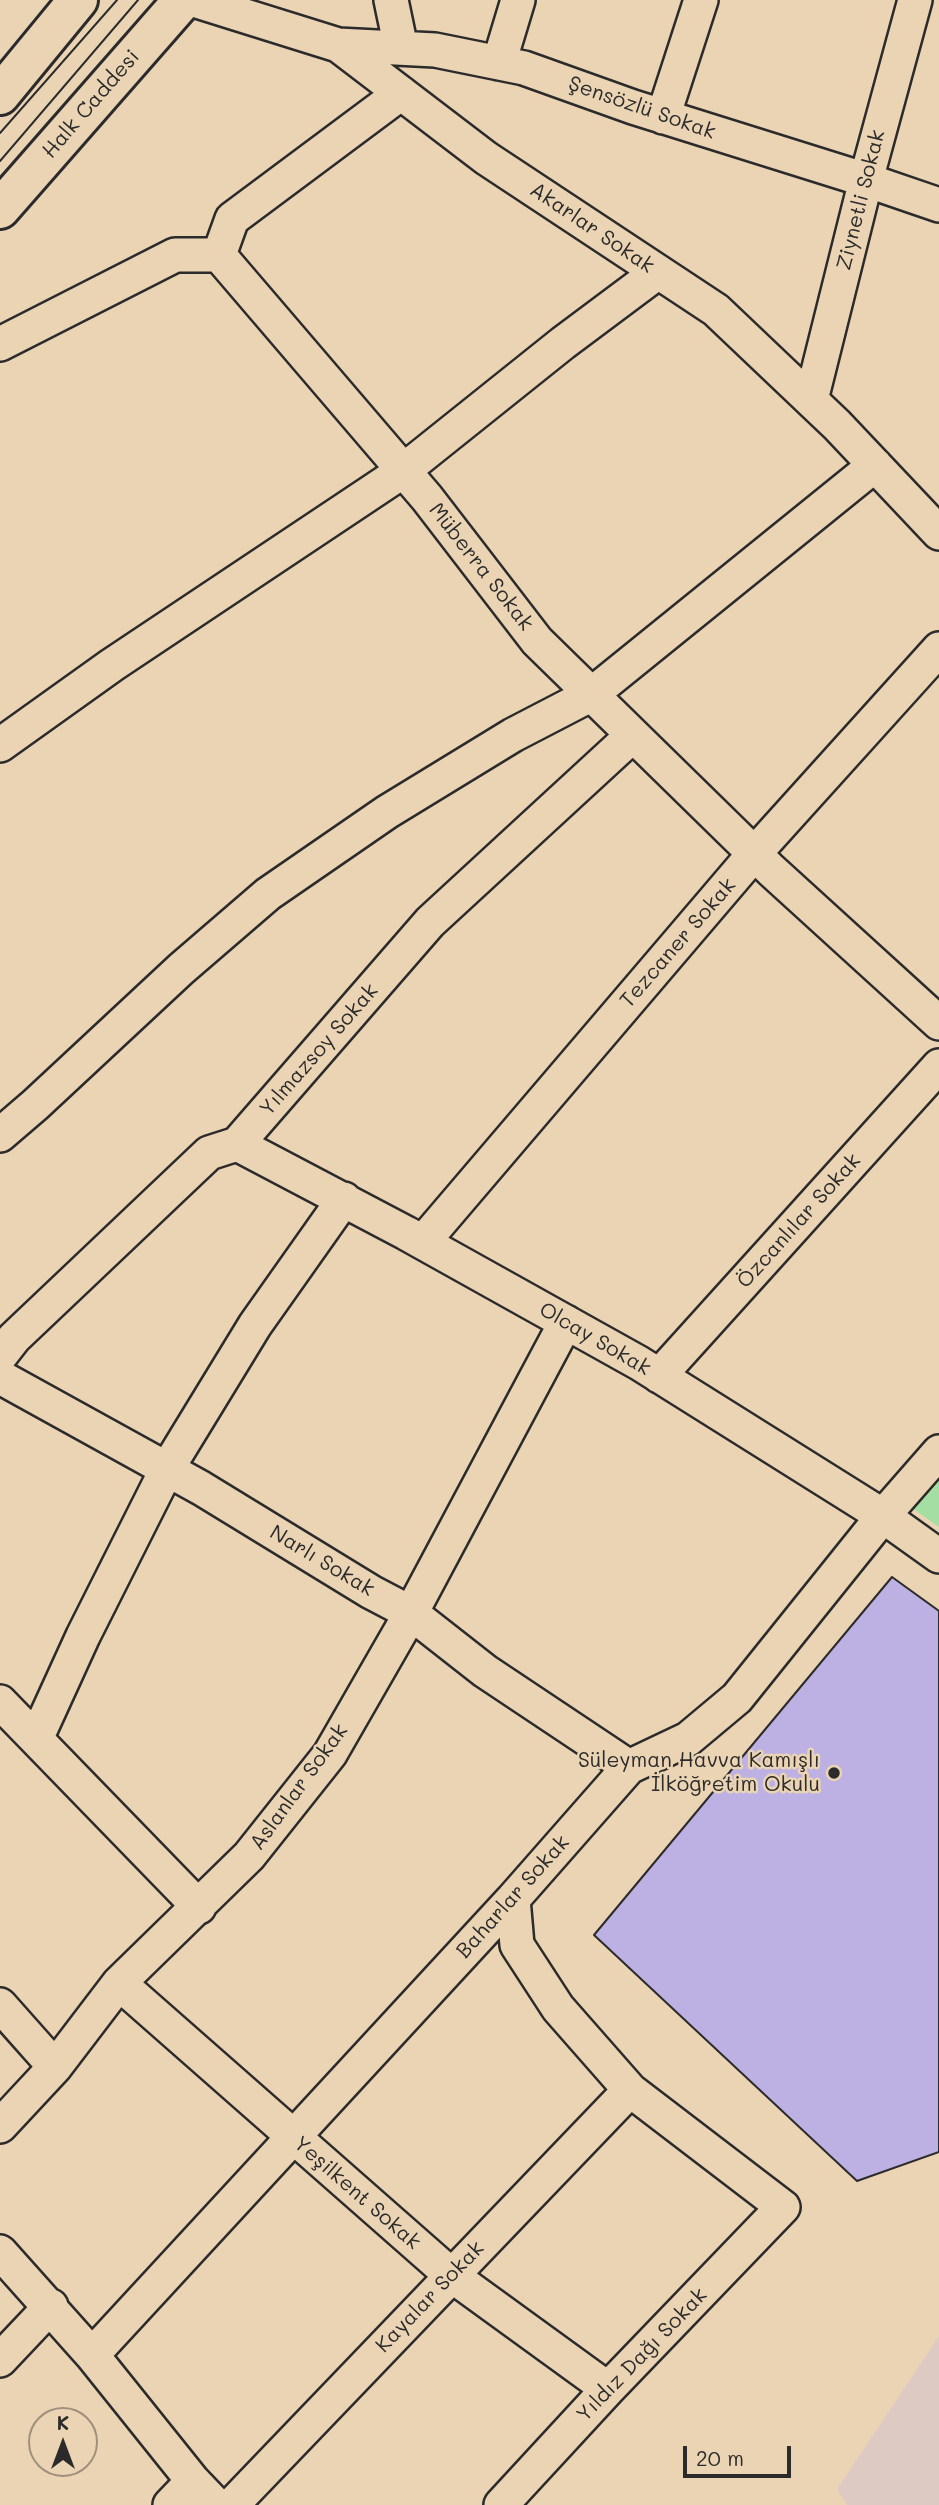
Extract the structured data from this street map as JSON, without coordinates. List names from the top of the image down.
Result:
{
  "streets": {
    "main road": ["Halk Caddesi"],
    "street": [
      "Şensözlü Sokak",
      "Ziynetli Sokak",
      "Akarlar Sokak",
      "Müberra Sokak",
      "Tezcaner Sokak",
      "Yılmazsoy Sokak",
      "Özcanlılar Sokak",
      "Olcay Sokak",
      "Narlı Sokak",
      "Aslanlar Sokak",
      "Baharlar Sokak",
      "Yeşilkent Sokak",
      "Kayalar Sokak",
      "Yıldız Dağı Sokak"
    ]
  },
  "crossings": [
    ["Şensözlü Sokak", "Ziynetli Sokak"],
    ["Şensözlü Sokak", "Akarlar Sokak"],
    ["Ziynetli Sokak", "Akarlar Sokak"],
    ["Müberra Sokak", "Tezcaner Sokak"],
    ["Müberra Sokak", "Yılmazsoy Sokak"],
    ["Tezcaner Sokak", "Olcay Sokak"],
    ["Yılmazsoy Sokak", "Olcay Sokak"],
    ["Özcanlılar Sokak", "Olcay Sokak"],
    ["Olcay Sokak", "Aslanlar Sokak"],
    ["Olcay Sokak", "Baharlar Sokak"],
    ["Narlı Sokak", "Aslanlar Sokak"],
    ["Narlı Sokak", "Baharlar Sokak"],
    ["Aslanlar Sokak", "Yeşilkent Sokak"],
    ["Baharlar Sokak", "Yeşilkent Sokak"],
    ["Yeşilkent Sokak", "Kayalar Sokak"],
    ["Yeşilkent Sokak", "Yıldız Dağı Sokak"],
    ["Kayalar Sokak", "Yıldız Dağı Sokak"]
  ],
  "places": ["Süleyman Havva Kamışlı İlköğretim Okulu"],
  "scale_bar": "20 m",
  "north": "top"
}
